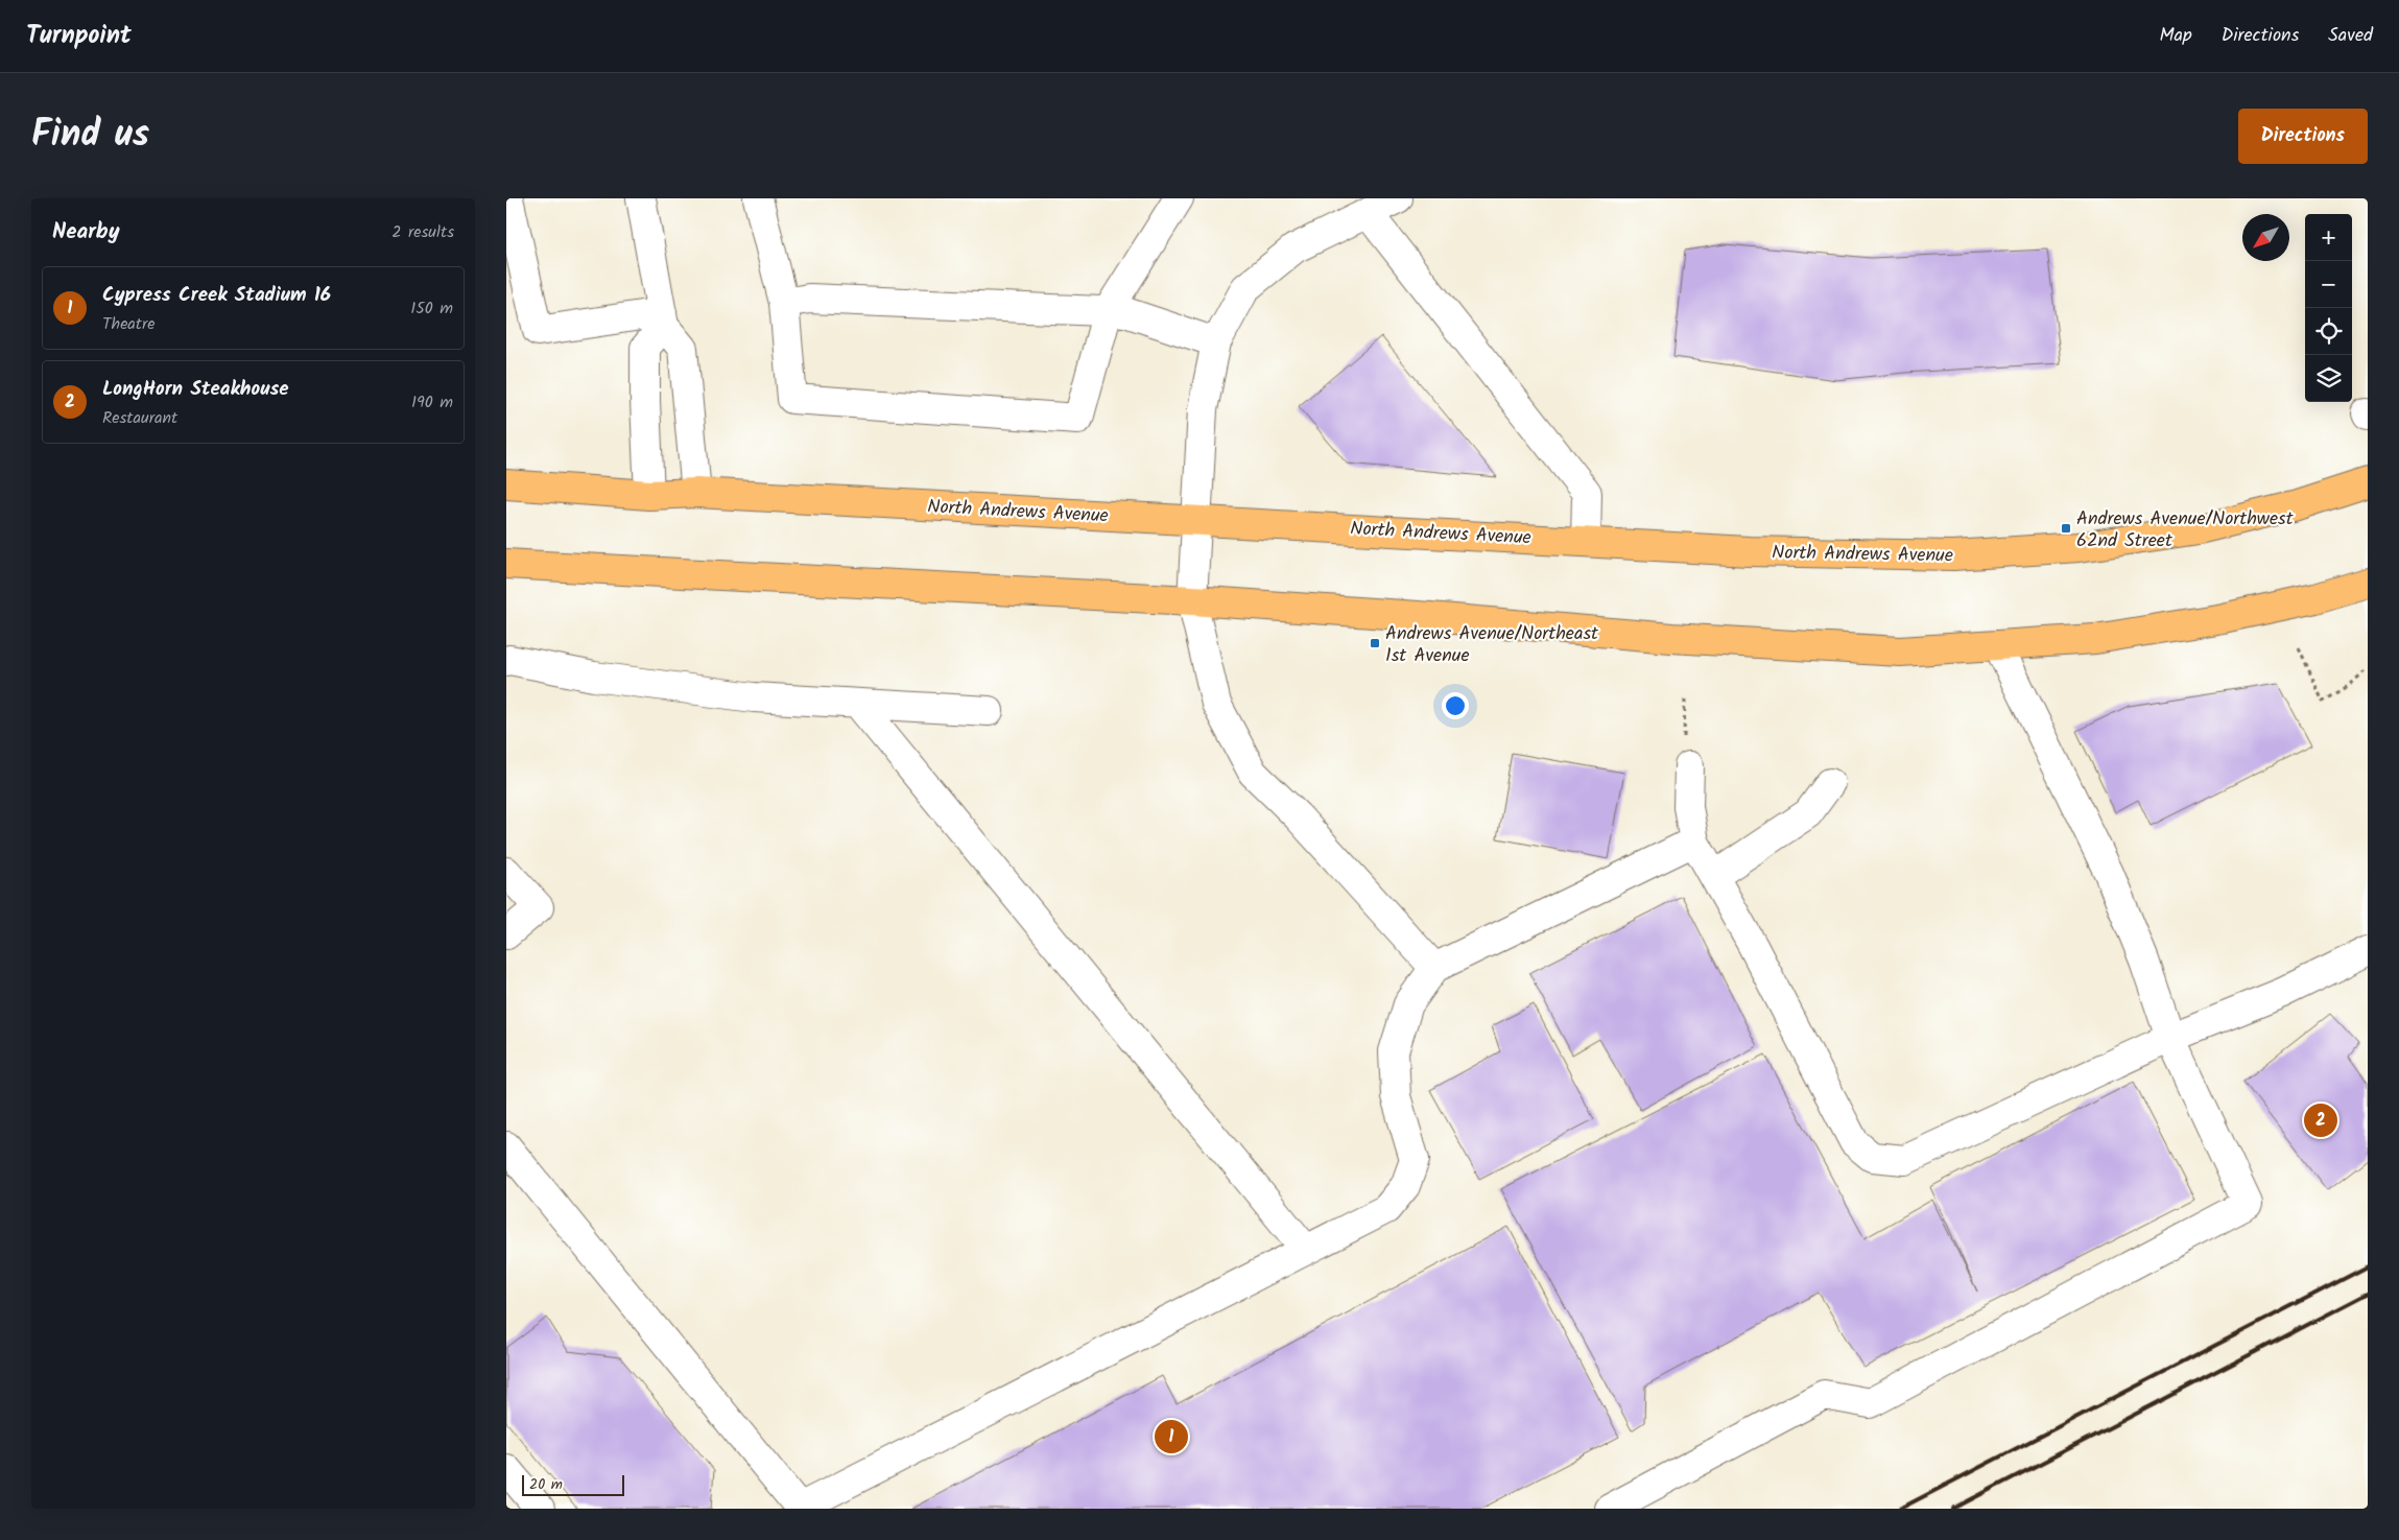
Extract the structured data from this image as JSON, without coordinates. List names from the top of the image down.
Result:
{
  "streets": {
    "main road": ["North Andrews Avenue"]
  },
  "places": {
    "transit": ["Andrews Avenue/Northwest 62nd Street", "Andrews Avenue/Northeast 1st Avenue"]
  },
  "scale_bar": "20 m",
  "north": "bottom left",
  "page": {
    "header": "Turnpoint",
    "nav": ["Map", "Directions", "Saved"],
    "title": "Find us",
    "buttons": "Directions",
    "heading": ["Nearby", "2 results"],
    "map_buttons": ["+", "−"],
    "list": [
      {
        "mark": "1",
        "name": "Cypress Creek Stadium 16",
        "note": "Theatre",
        "value": "150 m"
      },
      {
        "mark": "2",
        "name": "LongHorn Steakhouse",
        "note": "Restaurant",
        "value": "190 m"
      }
    ],
    "pins": ["2", "1"],
    "scale": "20 m"
  }
}
